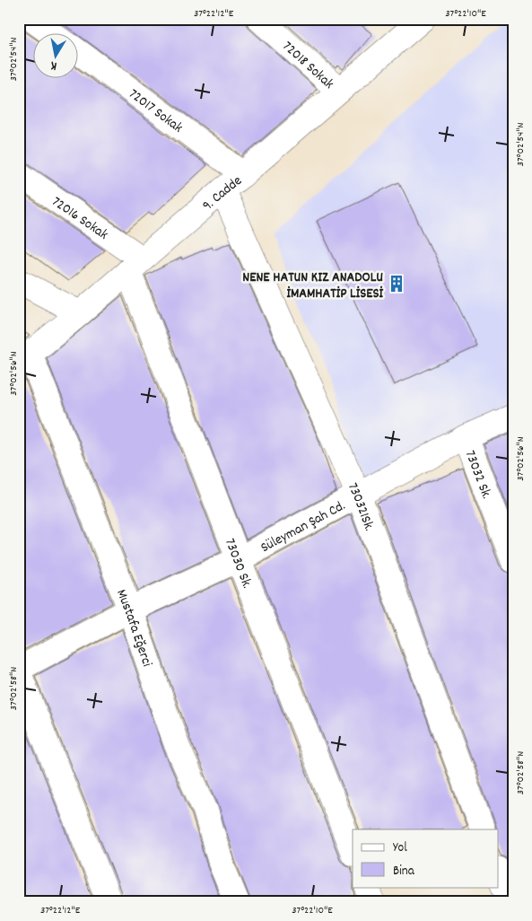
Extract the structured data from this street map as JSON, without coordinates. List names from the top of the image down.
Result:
{
  "streets": {
    "street": [
      "72018 Sokak",
      "72017 Sokak",
      "9. Cadde",
      "72016 Sokak",
      "73032 Sk.",
      "730321Sk.",
      "Süleyman Şah Cd.",
      "73030 Sk.",
      "Mustafa Eğerci"
    ]
  },
  "crossings": [
    ["72018 Sokak", "9. Cadde"],
    ["72017 Sokak", "9. Cadde"],
    ["9. Cadde", "72016 Sokak"],
    ["9. Cadde", "730321Sk."],
    ["9. Cadde", "73030 Sk."],
    ["9. Cadde", "Mustafa Eğerci"],
    ["72016 Sokak", "73030 Sk."],
    ["73032 Sk.", "Süleyman Şah Cd."],
    ["730321Sk.", "Süleyman Şah Cd."],
    ["Süleyman Şah Cd.", "73030 Sk."],
    ["Süleyman Şah Cd.", "Mustafa Eğerci"]
  ],
  "places": {
    "building": ["NENE HATUN KIZ ANADOLU İMAMHATİP LİSESİ"]
  },
  "legend": ["Yol", "Bina"],
  "north": "bottom",
  "coordinates": [
    "37°22'12\"E",
    "37°22'10\"E",
    "37°02'54\"N",
    "37°02'56\"N",
    "37°02'58\"N"
  ]
}
